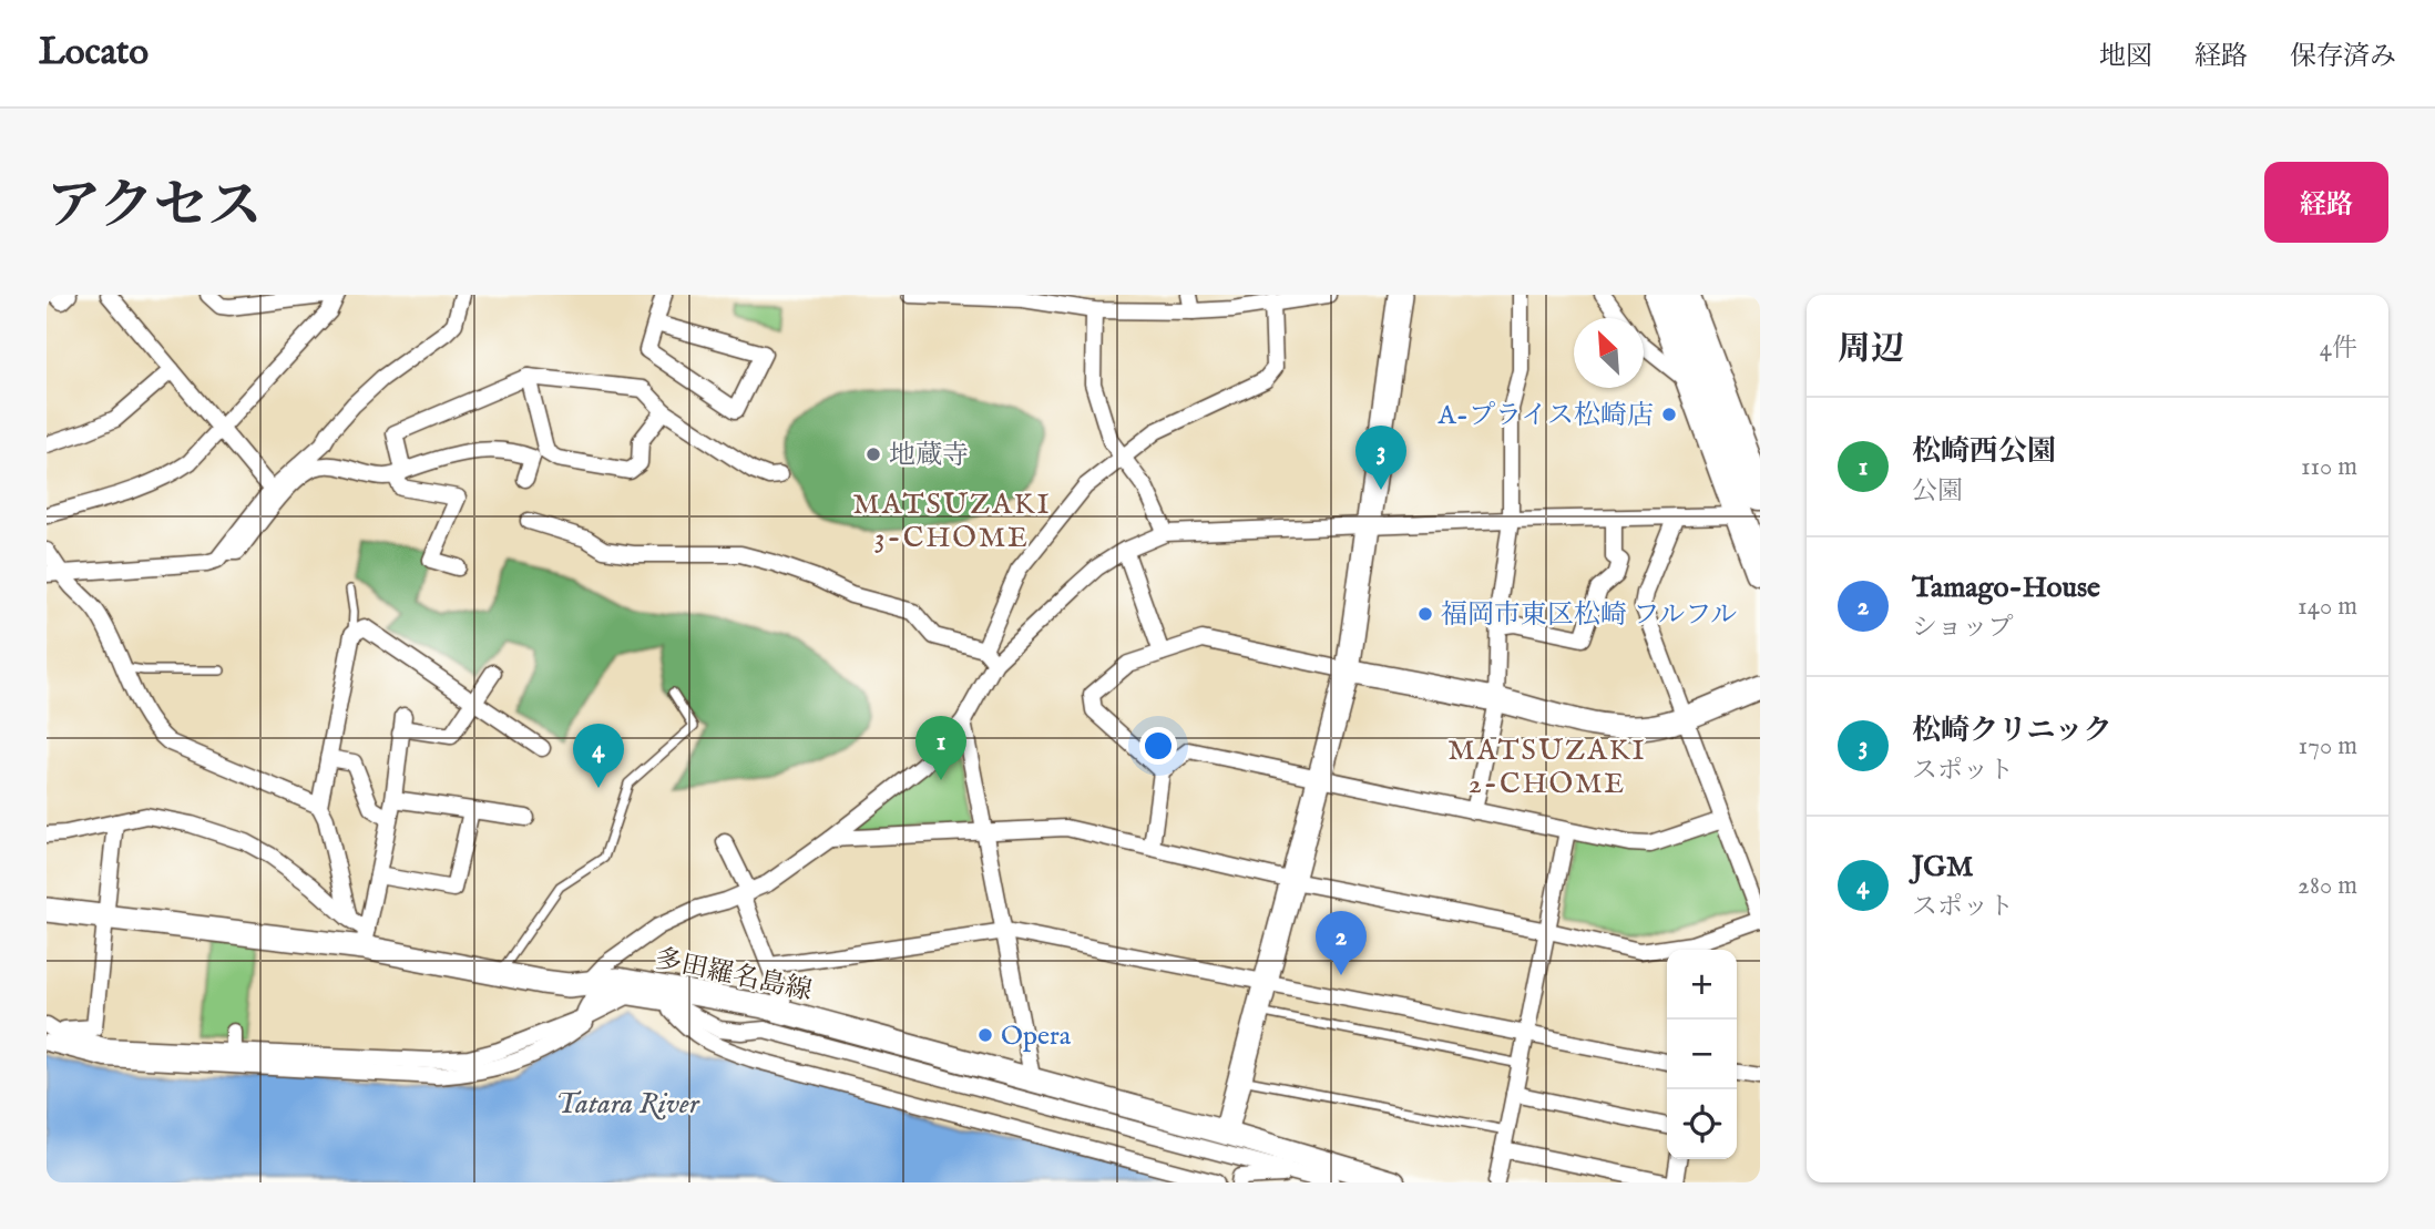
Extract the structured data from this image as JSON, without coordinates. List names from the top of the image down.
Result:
{
  "streets": {
    "main road": ["多田羅名島線"]
  },
  "districts": ["MATSUZAKI 3-CHOME", "MATSUZAKI 2-CHOME"],
  "water": ["Tatara River"],
  "places": [
    "A-プライス松崎店",
    "地蔵寺",
    "福岡市東区松崎 フルフル",
    "Opera"
  ],
  "north": "top left",
  "page": {
    "header": "Locato",
    "nav": ["地図", "経路", "保存済み"],
    "title": "アクセス",
    "buttons": "経路",
    "heading": ["周辺", "4件"],
    "list": [
      {
        "mark": "1",
        "name": "松崎西公園",
        "note": "公園",
        "value": "110 m"
      },
      {
        "mark": "2",
        "name": "Tamago-House",
        "note": "ショップ",
        "value": "140 m"
      },
      {
        "mark": "3",
        "name": "松崎クリニック",
        "note": "スポット",
        "value": "170 m"
      },
      {
        "mark": "4",
        "name": "JGM",
        "note": "スポット",
        "value": "280 m"
      }
    ],
    "pins": [
      "3",
      "1",
      "4",
      "2"
    ],
    "map_buttons": ["+", "−"]
  }
}
